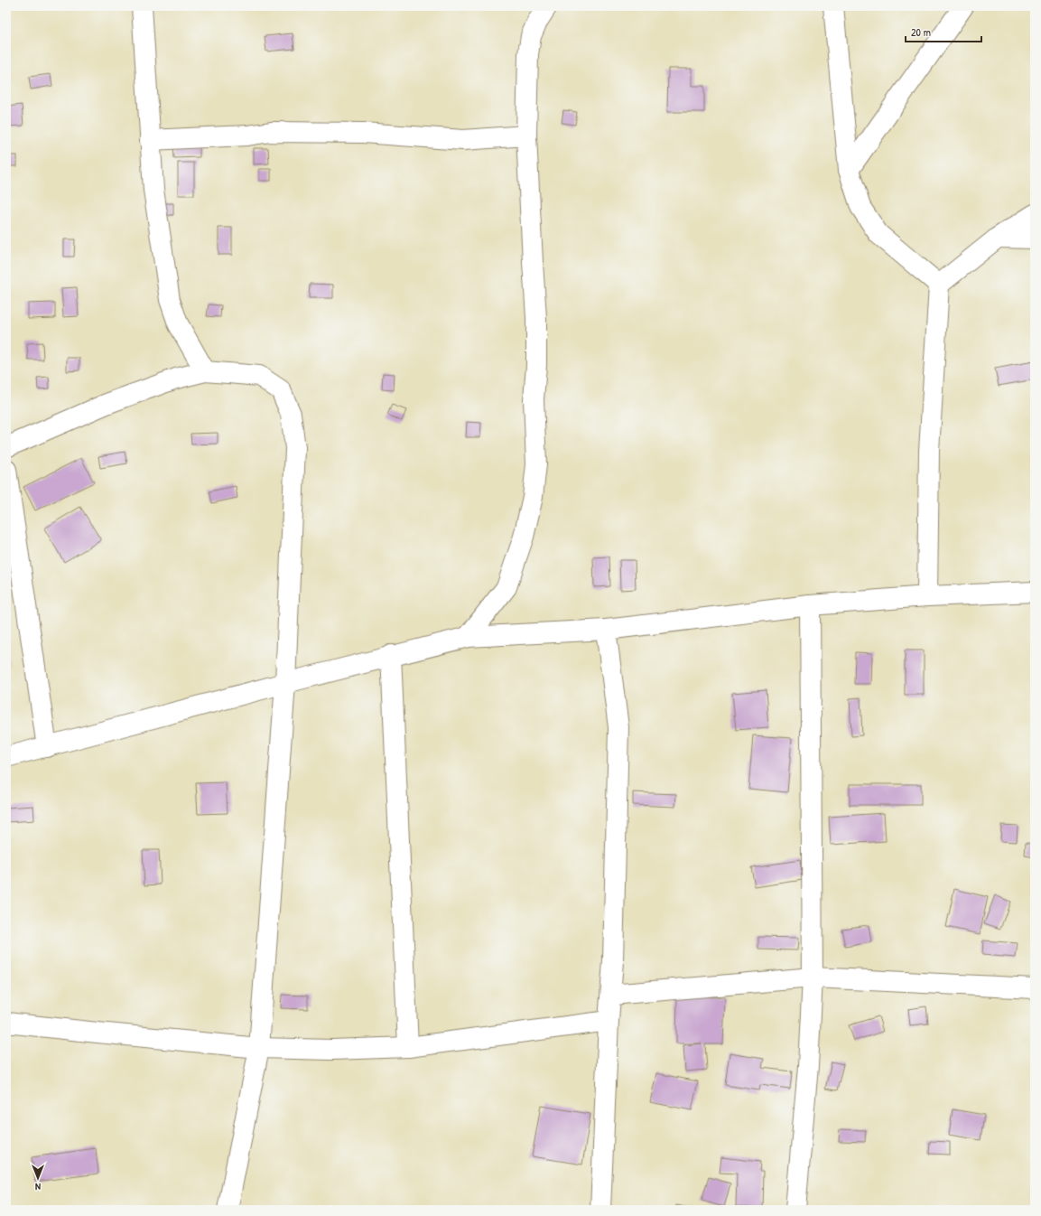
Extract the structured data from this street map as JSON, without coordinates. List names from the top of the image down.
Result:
{
  "scale_bar": "20 m",
  "north": "bottom"
}
